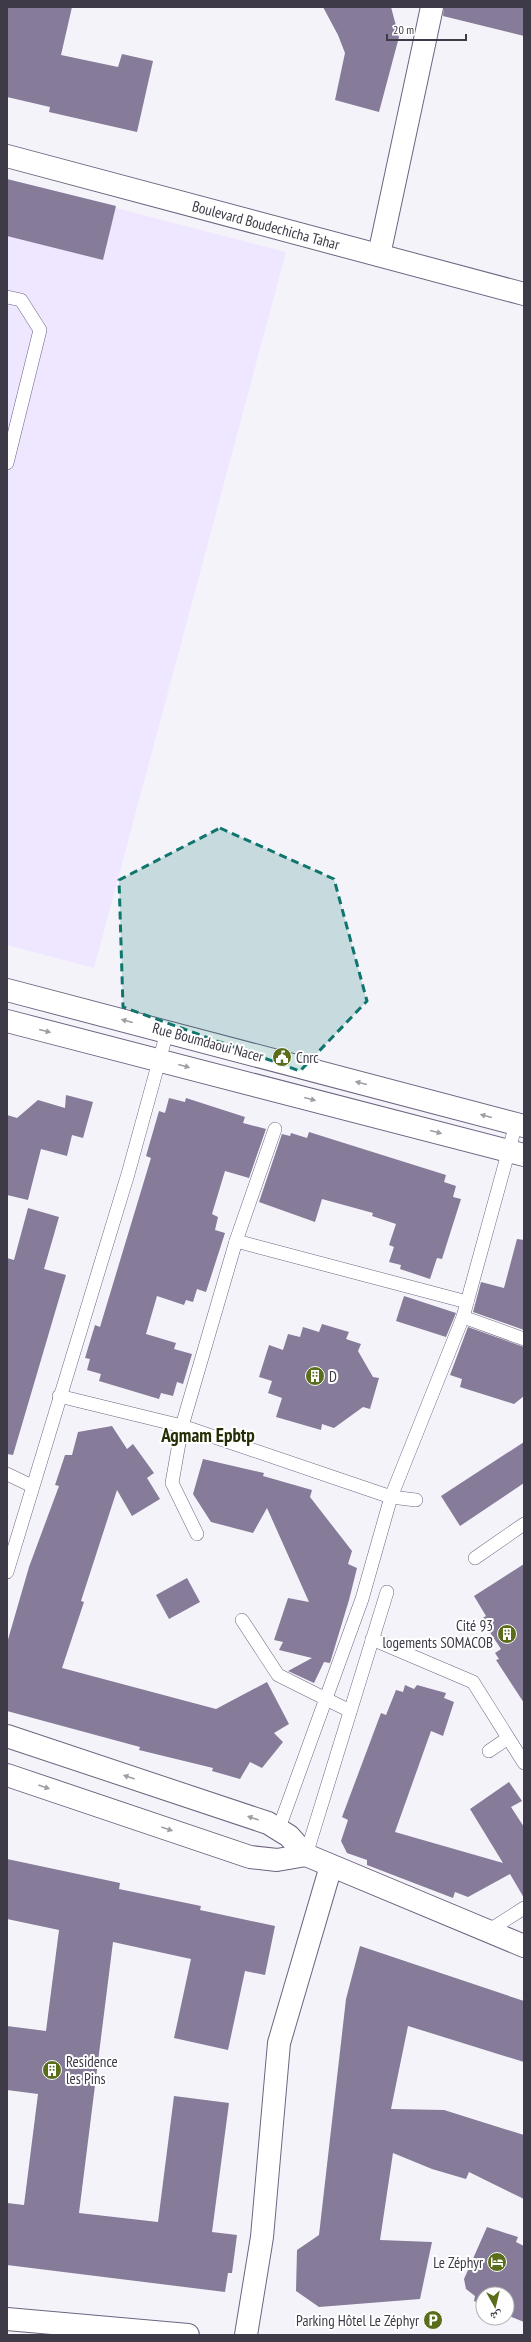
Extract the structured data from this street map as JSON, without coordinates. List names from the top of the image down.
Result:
{
  "streets": {
    "street": ["Boulevard Boudechicha Tahar", "Rue Boumdaoui Nacer"]
  },
  "districts": ["Agmam Epbtp"],
  "places": {
    "public building": ["Cnrc"],
    "building": ["D", "Cité 93 logements SOMACOB", "Residence les Pins"],
    "hotel": ["Le Zéphyr"],
    "parking": ["Parking Hôtel Le Zéphyr"]
  },
  "scale_bar": "20 m",
  "north": "bottom"
}
